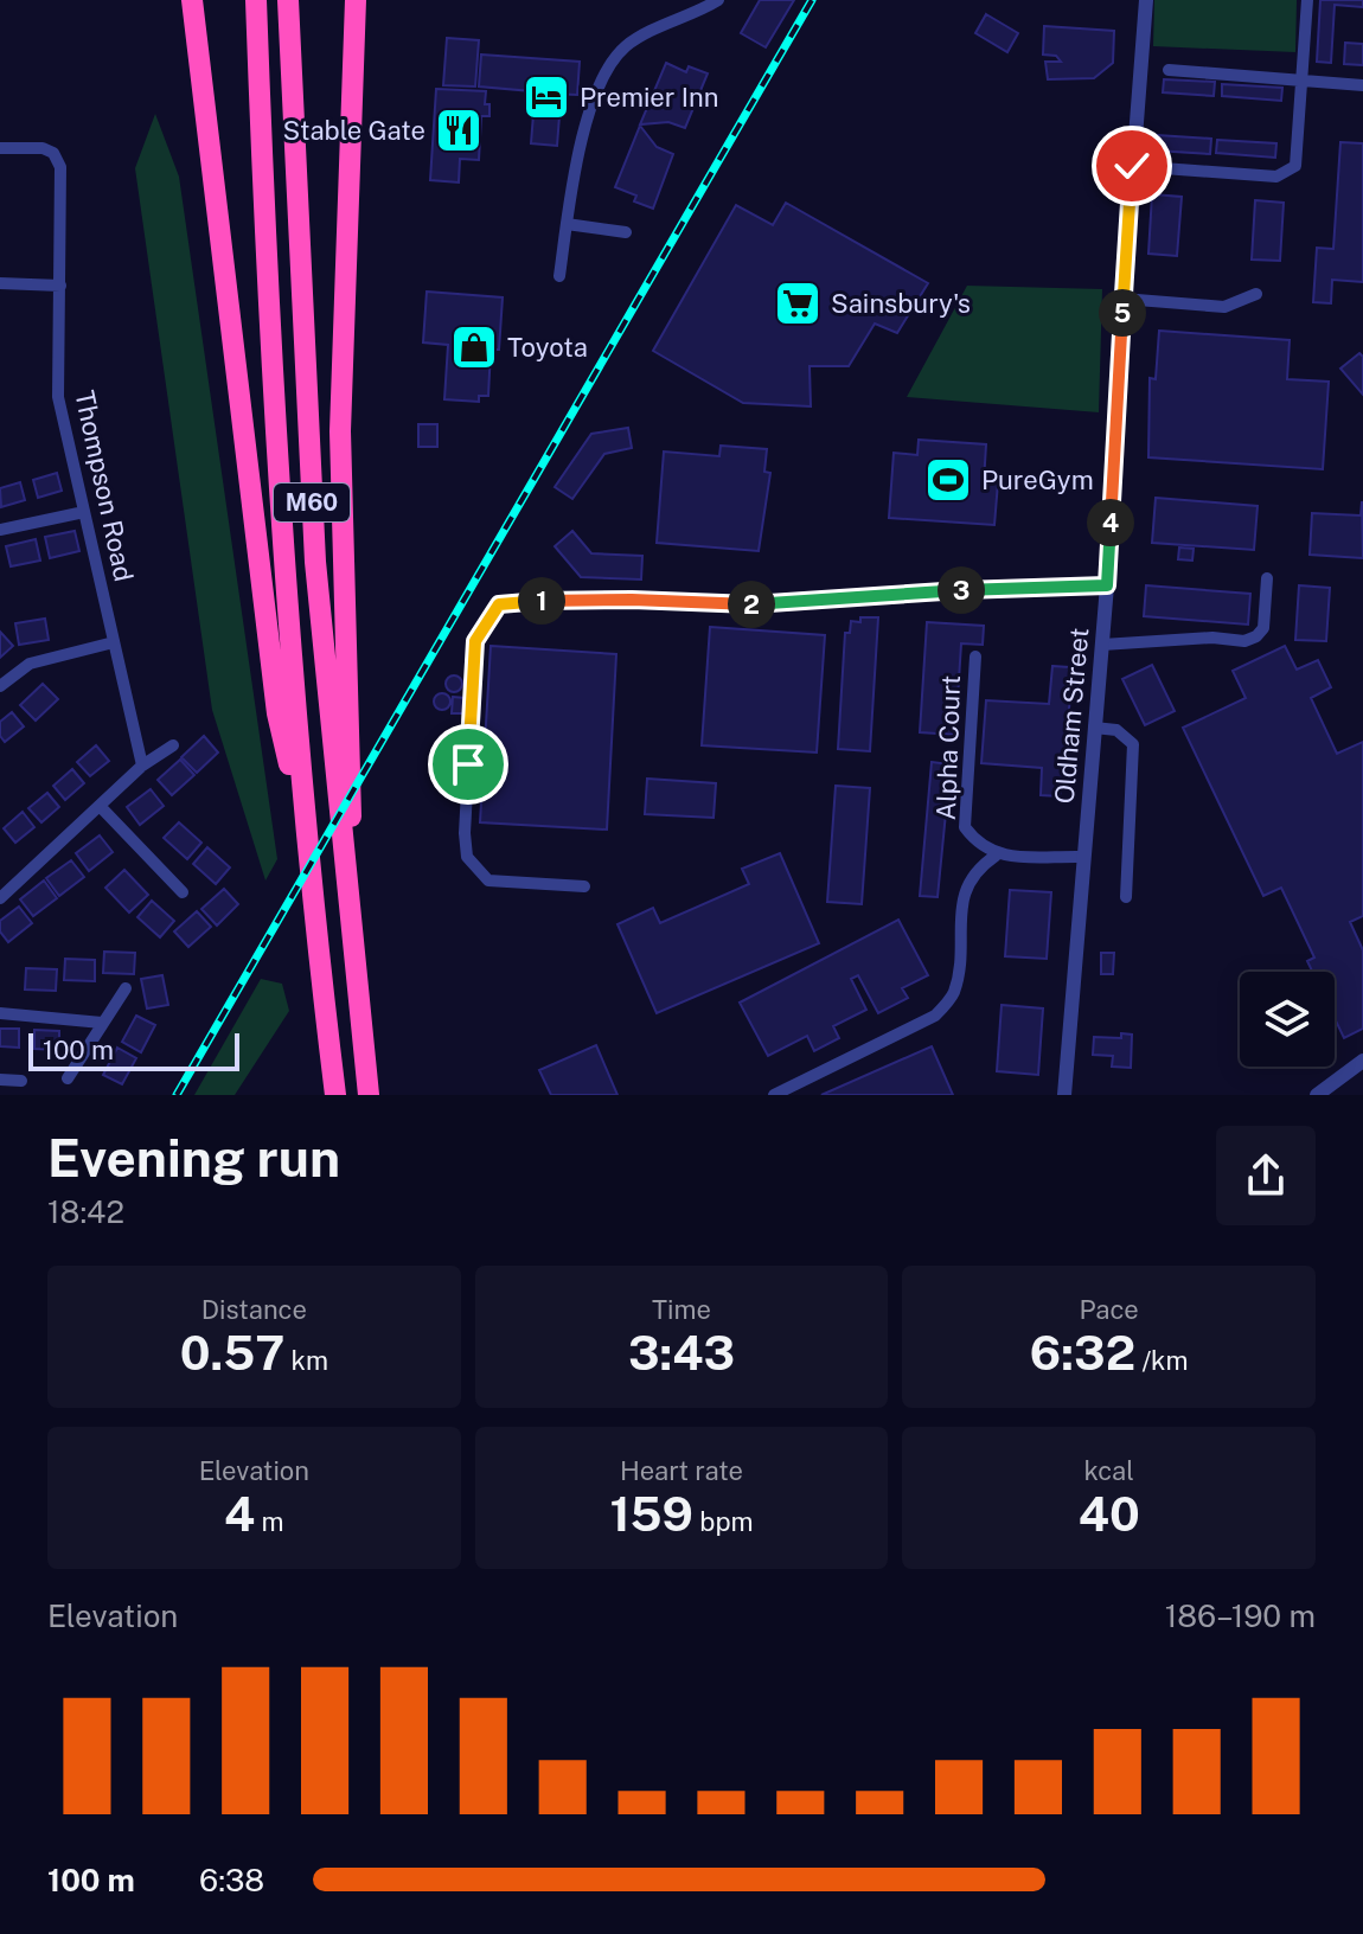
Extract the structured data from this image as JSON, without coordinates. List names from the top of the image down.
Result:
{
  "streets": {
    "highway": ["M60"],
    "street": ["Thompson Road", "Oldham Street", "Alpha Court"]
  },
  "places": {
    "hotel": ["Premier Inn"],
    "restaurant": ["Stable Gate"],
    "supermarket": ["Sainsbury's"],
    "shop": ["Toyota"],
    "sports": ["PureGym"]
  },
  "scale_bar": "100 m",
  "page": {
    "pins": [
      "5",
      "4",
      "3",
      "1",
      "2"
    ],
    "scale": "100 m",
    "heading": ["Evening run", "18:42"],
    "stats": [
      ["Distance", "0.57 km"],
      ["Time", "3:43"],
      ["Pace", "6:32 /km"],
      ["Elevation", "4 m"],
      ["Heart rate", "159 bpm"],
      ["kcal", "40"]
    ],
    "chart": ["Elevation", "186–190 m"],
    "list": [
      {
        "name": "100 m",
        "note": "6:38"
      }
    ]
  }
}
